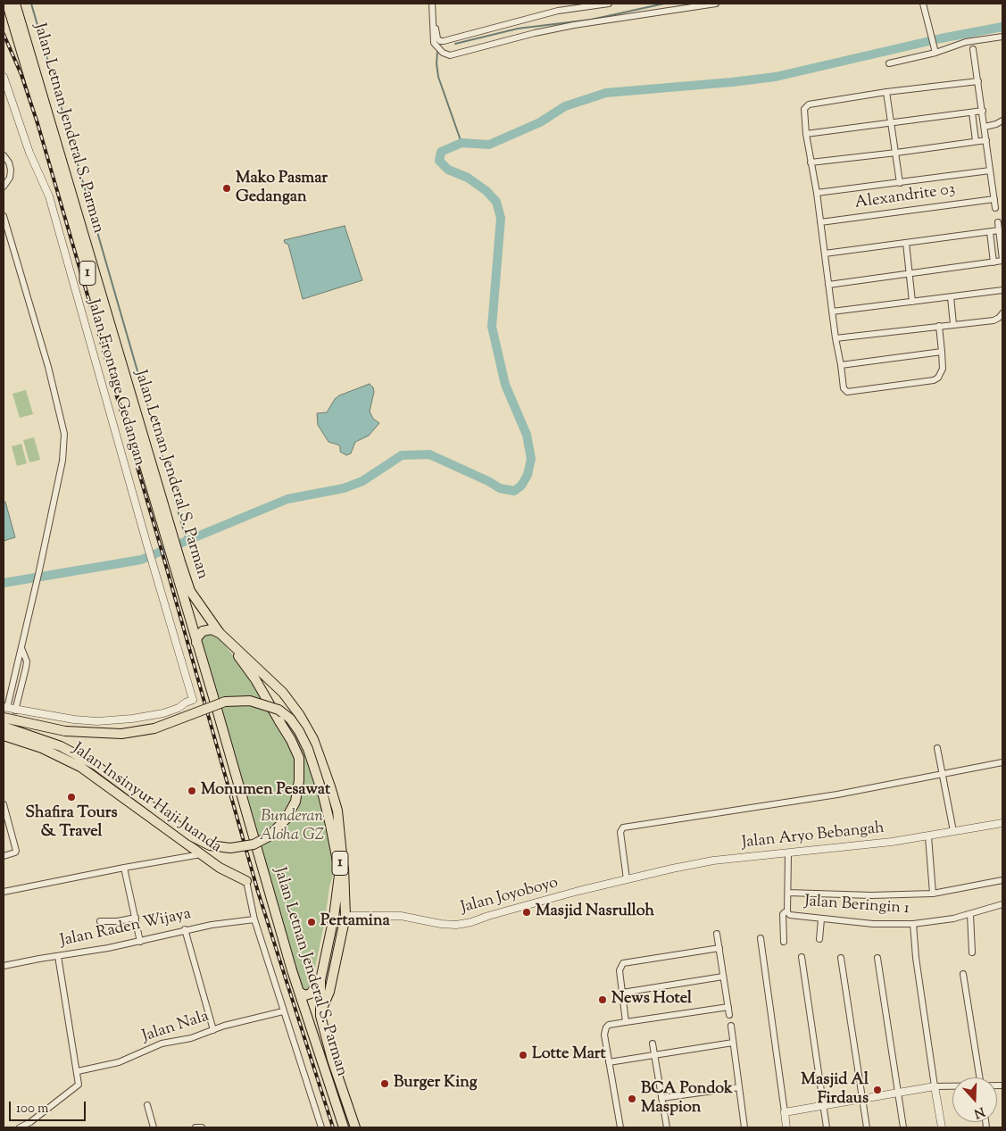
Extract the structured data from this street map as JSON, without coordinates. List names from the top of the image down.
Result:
{
  "streets": {
    "highway": ["Jalan Letnan Jenderal S. Parman", "1", "Jalan Insinyur Haji Juanda"],
    "street": [
      "Alexandrite 03",
      "Jalan Frontage Gedangan",
      "Jalan Aryo Bebangah",
      "Jalan Joyoboyo",
      "Jalan Beringin 1",
      "Jalan Raden Wijaya",
      "Jalan Nala"
    ]
  },
  "crossings": [
    ["Jalan Frontage Gedangan", "Jalan Insinyur Haji Juanda"],
    ["Jalan Aryo Bebangah", "Jalan Joyoboyo"]
  ],
  "parks": ["Bunderan Aloha GZ"],
  "places": [
    "Mako Pasmar Gedangan",
    "Monumen Pesawat",
    "Shafira Tours & Travel",
    "Masjid Nasrulloh",
    "Pertamina",
    "News Hotel",
    "Lotte Mart",
    "Burger King",
    "Masjid Al Firdaus",
    "BCA Pondok Maspion"
  ],
  "scale_bar": "100 m",
  "north": "bottom"
}
